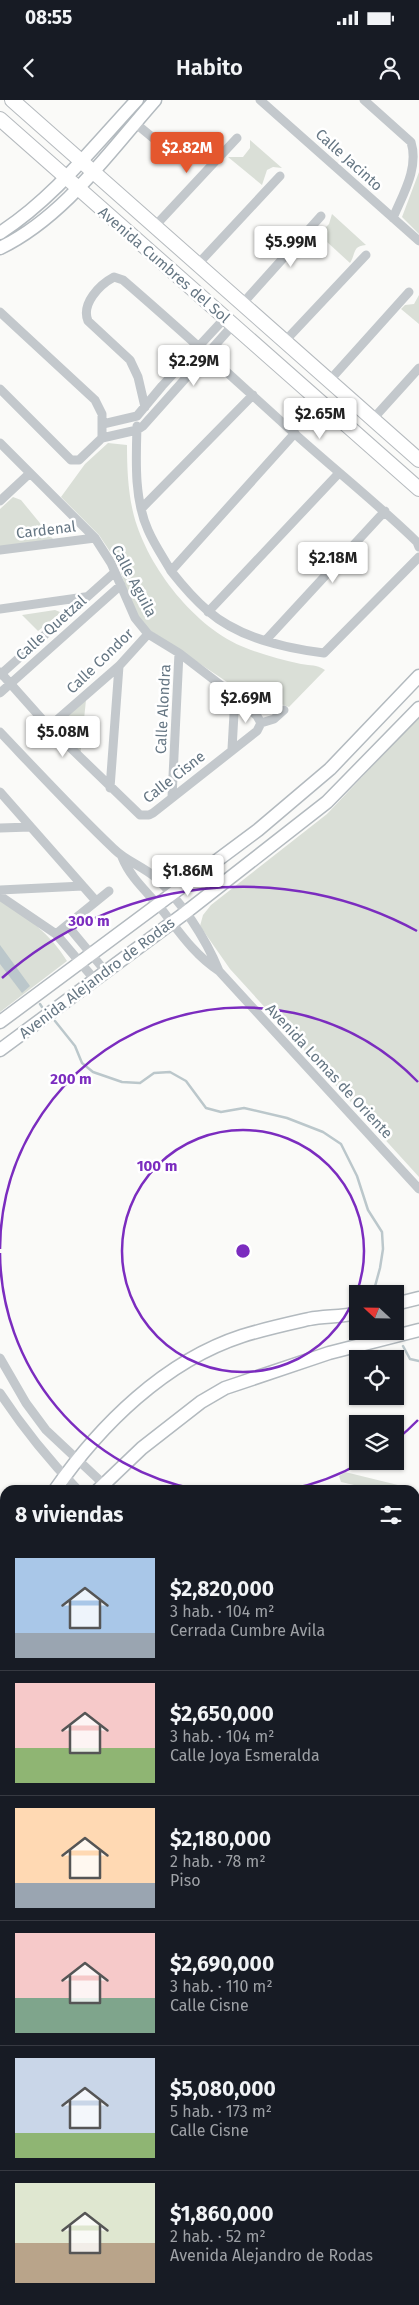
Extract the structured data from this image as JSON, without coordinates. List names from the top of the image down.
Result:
{
  "streets": {
    "main road": ["Avenida Cumbres del Sol"],
    "street": [
      "Calle Jacinto",
      "Cardenal",
      "Calle Aguila",
      "Calle Quetzal",
      "Calle Condor",
      "Calle Alondra",
      "Calle Cisne",
      "Avenida Alejandro de Rodas",
      "Avenida Lomas de Oriente"
    ]
  },
  "crossings": [
    ["Cardenal", "Calle Aguila"],
    ["Calle Aguila", "Calle Quetzal"],
    ["Calle Aguila", "Calle Condor"],
    ["Calle Aguila", "Calle Alondra"],
    ["Calle Aguila", "Calle Cisne"],
    ["Calle Quetzal", "Calle Cisne"],
    ["Calle Condor", "Calle Cisne"],
    ["Calle Alondra", "Calle Cisne"],
    ["Avenida Alejandro de Rodas", "Avenida Lomas de Oriente"]
  ],
  "north": "left",
  "page": {
    "status": "08:55",
    "header": "Habito",
    "price": [
      "$2.82M",
      "$5.99M",
      "$2.29M",
      "$2.65M",
      "$2.18M",
      "$2.69M",
      "$5.08M",
      "$1.86M"
    ],
    "heading": "8 viviendas",
    "list": [
      {
        "name": "$2,820,000",
        "note": "3 hab. · 104 m² · Cerrada Cumbre Avila"
      },
      {
        "name": "$2,650,000",
        "note": "3 hab. · 104 m² · Calle Joya Esmeralda"
      },
      {
        "name": "$2,180,000",
        "note": "2 hab. · 78 m² · Piso"
      },
      {
        "name": "$2,690,000",
        "note": "3 hab. · 110 m² · Calle Cisne"
      },
      {
        "name": "$5,080,000",
        "note": "5 hab. · 173 m² · Calle Cisne"
      },
      {
        "name": "$1,860,000",
        "note": "2 hab. · 52 m² · Avenida Alejandro de Rodas"
      }
    ]
  },
  "rings": ["300 m", "200 m", "100 m"]
}
